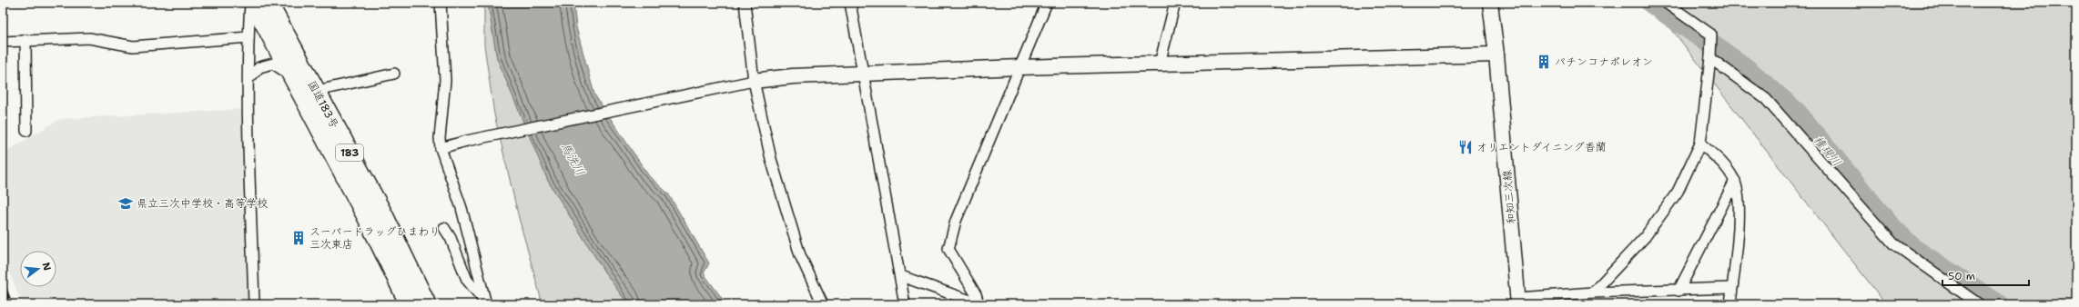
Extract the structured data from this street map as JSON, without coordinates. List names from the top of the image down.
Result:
{
  "streets": {
    "highway": ["国道183号", "183"],
    "street": ["和知三次線"]
  },
  "water": ["権現川", "馬洗川"],
  "places": {
    "building": ["パチンコナポレオン", "スーパードラッグひまわり 三次東店"],
    "restaurant": ["オリエントダイニング香蘭"],
    "school or university": ["県立三次中学校・高等学校"]
  },
  "scale_bar": "50 m",
  "north": "right"
}
